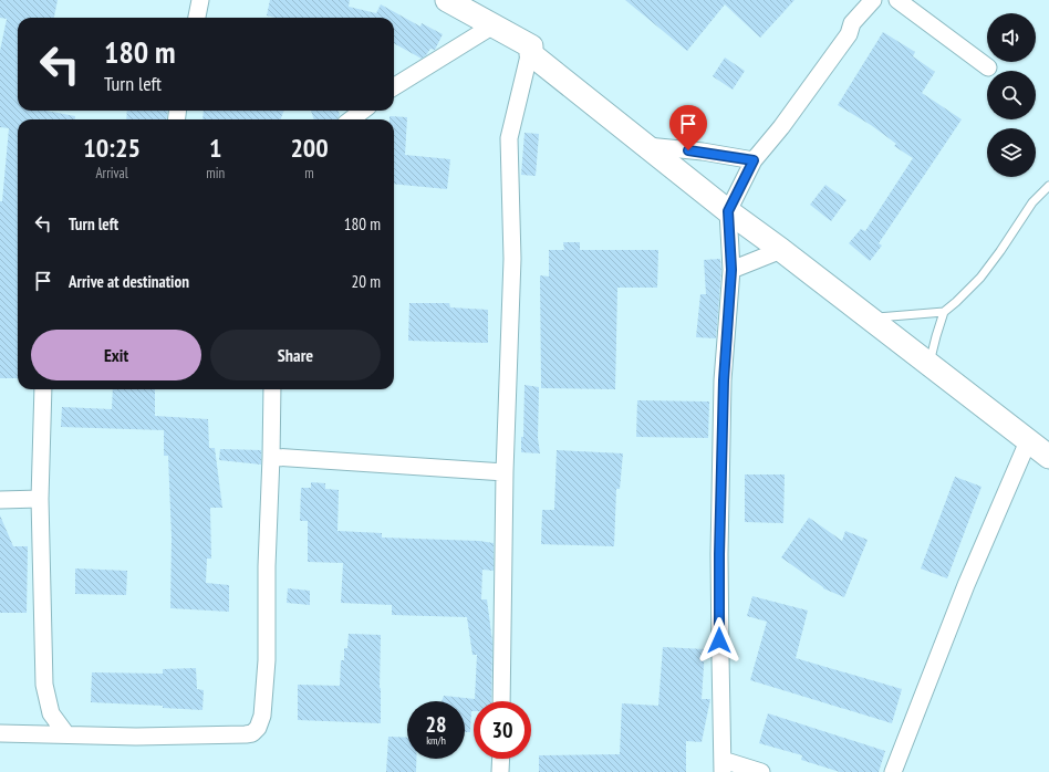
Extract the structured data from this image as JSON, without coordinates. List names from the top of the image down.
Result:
{
  "page": {
    "turn": ["180 m", "Turn left"],
    "eta": [
      "10:25",
      "Arrival",
      "1",
      "min",
      "200",
      "m"
    ],
    "list": [
      {
        "name": "Turn left",
        "value": "180 m"
      },
      {
        "name": "Arrive at destination",
        "value": "20 m"
      }
    ],
    "buttons": ["Exit", "Share"],
    "speed": "28 km/h",
    "limit": "30"
  }
}
